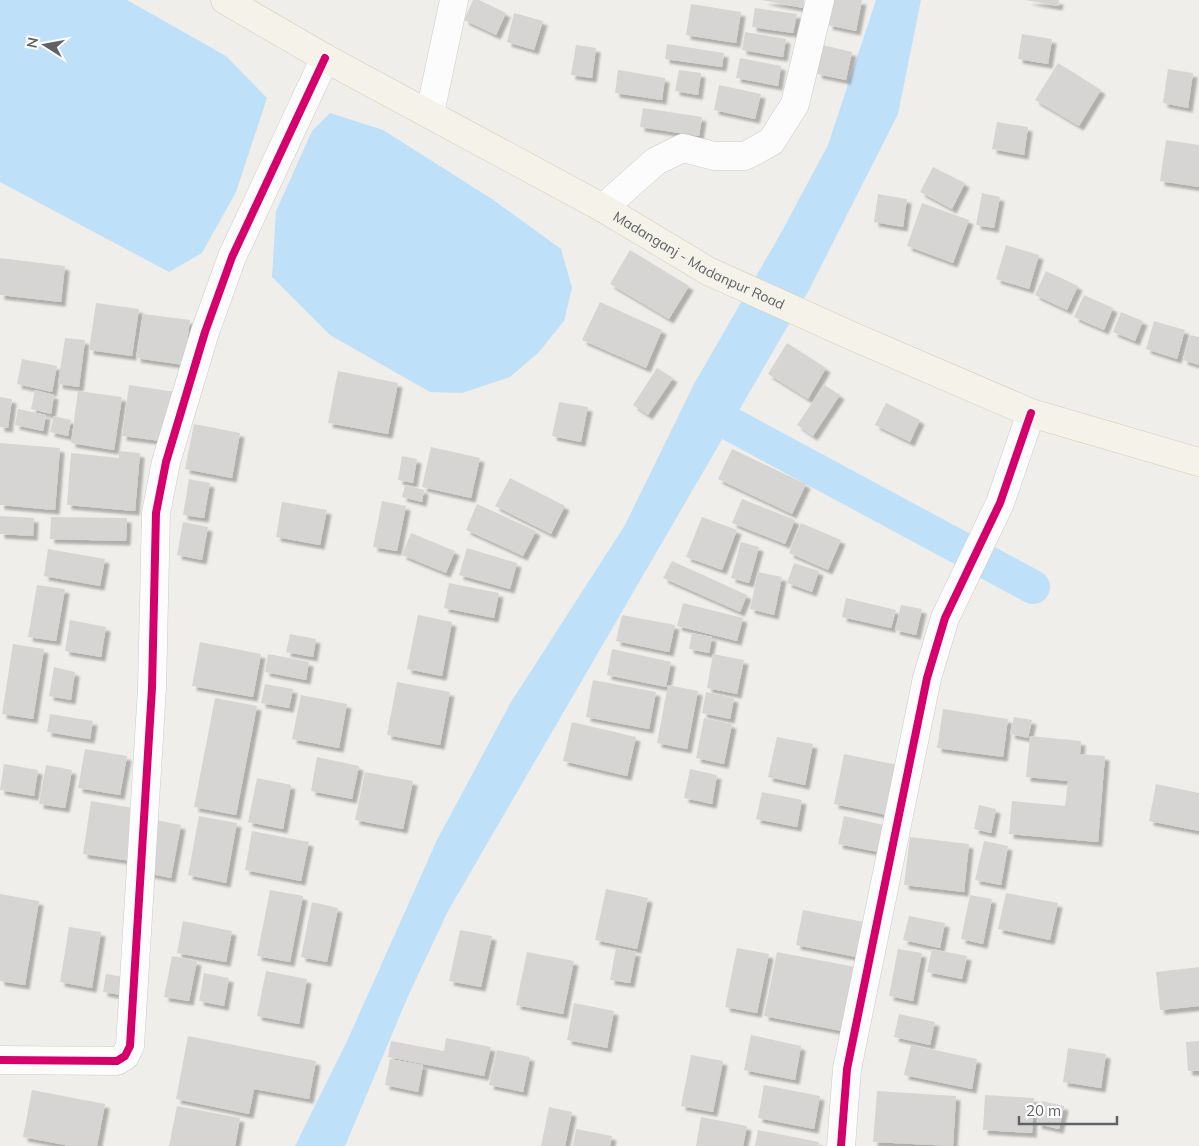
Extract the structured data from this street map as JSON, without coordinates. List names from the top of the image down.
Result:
{
  "streets": {
    "main road": ["Madanganj - Madanpur Road"]
  },
  "scale_bar": "20 m",
  "north": "left"
}
